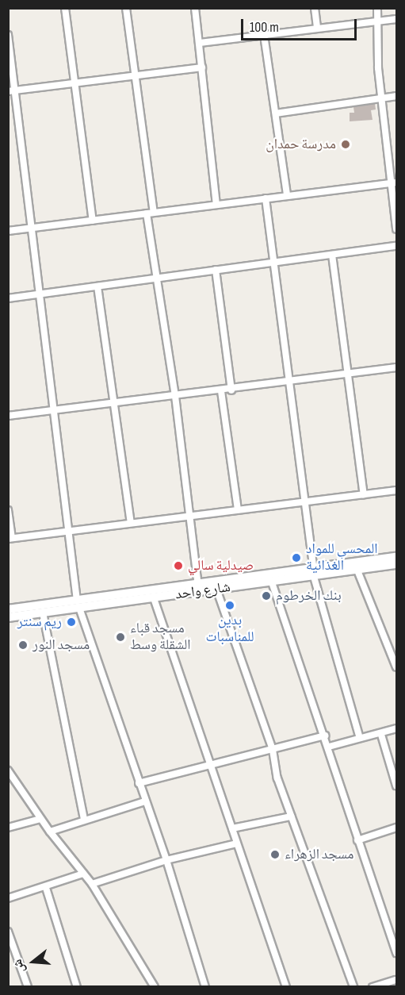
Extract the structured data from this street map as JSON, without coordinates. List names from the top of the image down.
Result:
{
  "streets": {
    "street": ["شارع واحد"]
  },
  "places": [
    "مدرسة حمدان",
    "المحسي للمواد الغذائية",
    "صيدلية سالي",
    "بنك الخرطوم",
    "بدين للمناسبات",
    "ريم سنتر",
    "مسجد قباء الشقلة وسط",
    "مسجد النور",
    "مسجد الزهراء"
  ],
  "scale_bar": "100 m",
  "north": "left"
}
